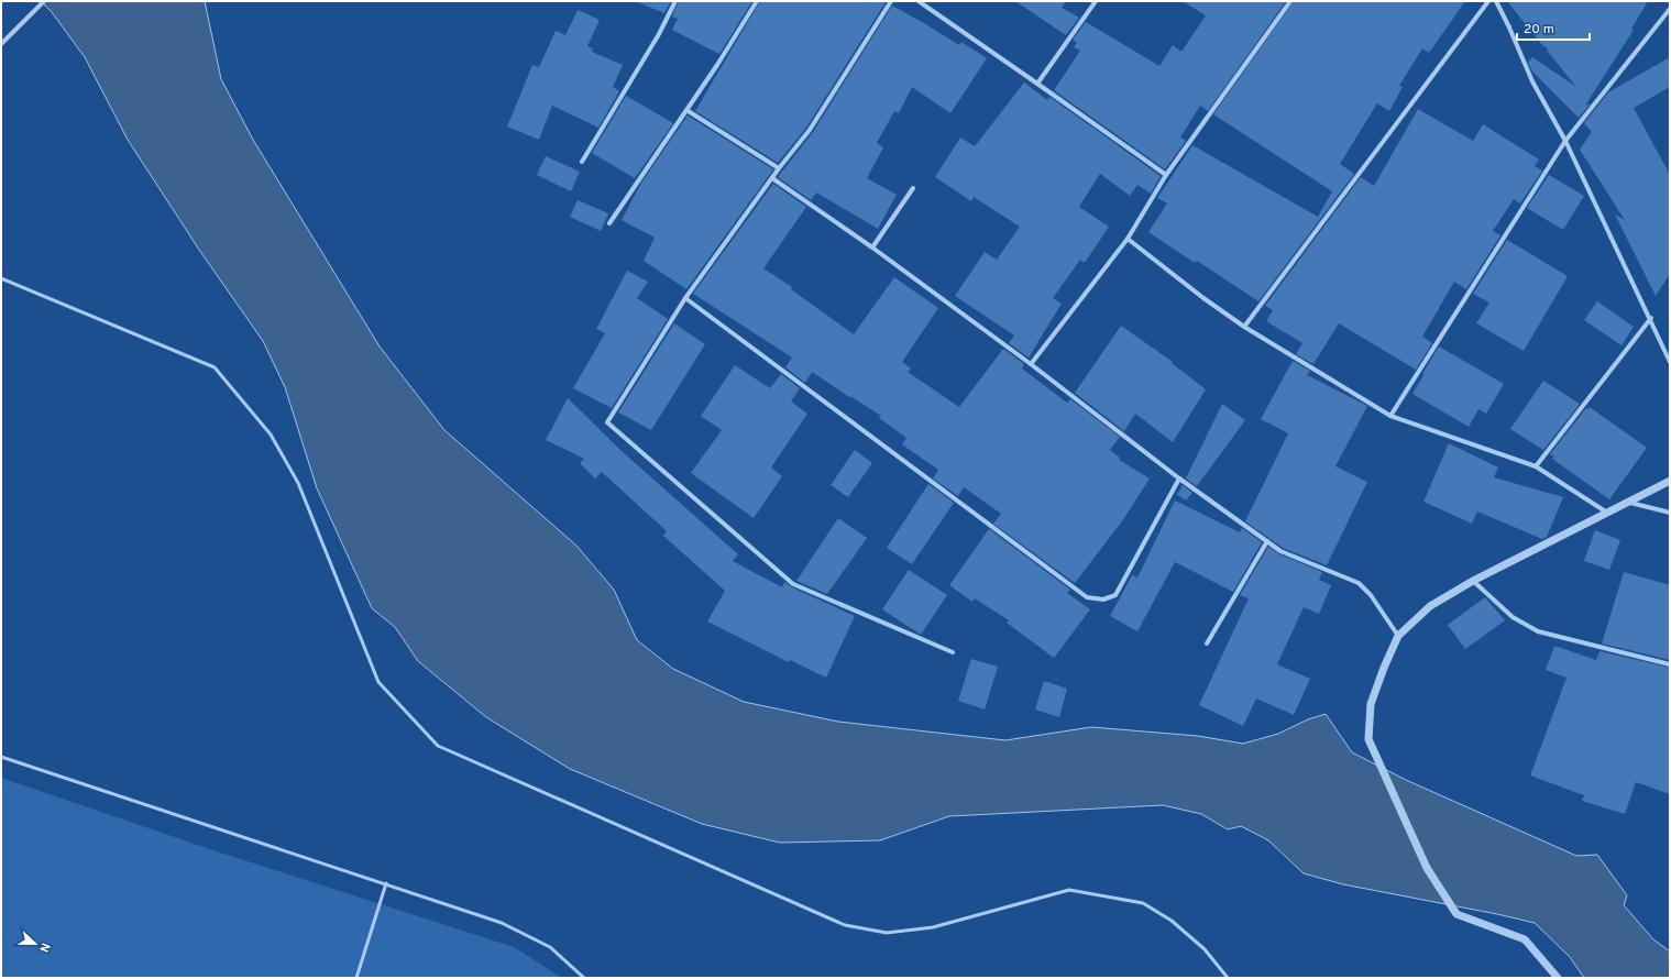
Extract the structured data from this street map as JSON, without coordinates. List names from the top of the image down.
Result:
{
  "scale_bar": "20 m",
  "north": "right"
}
